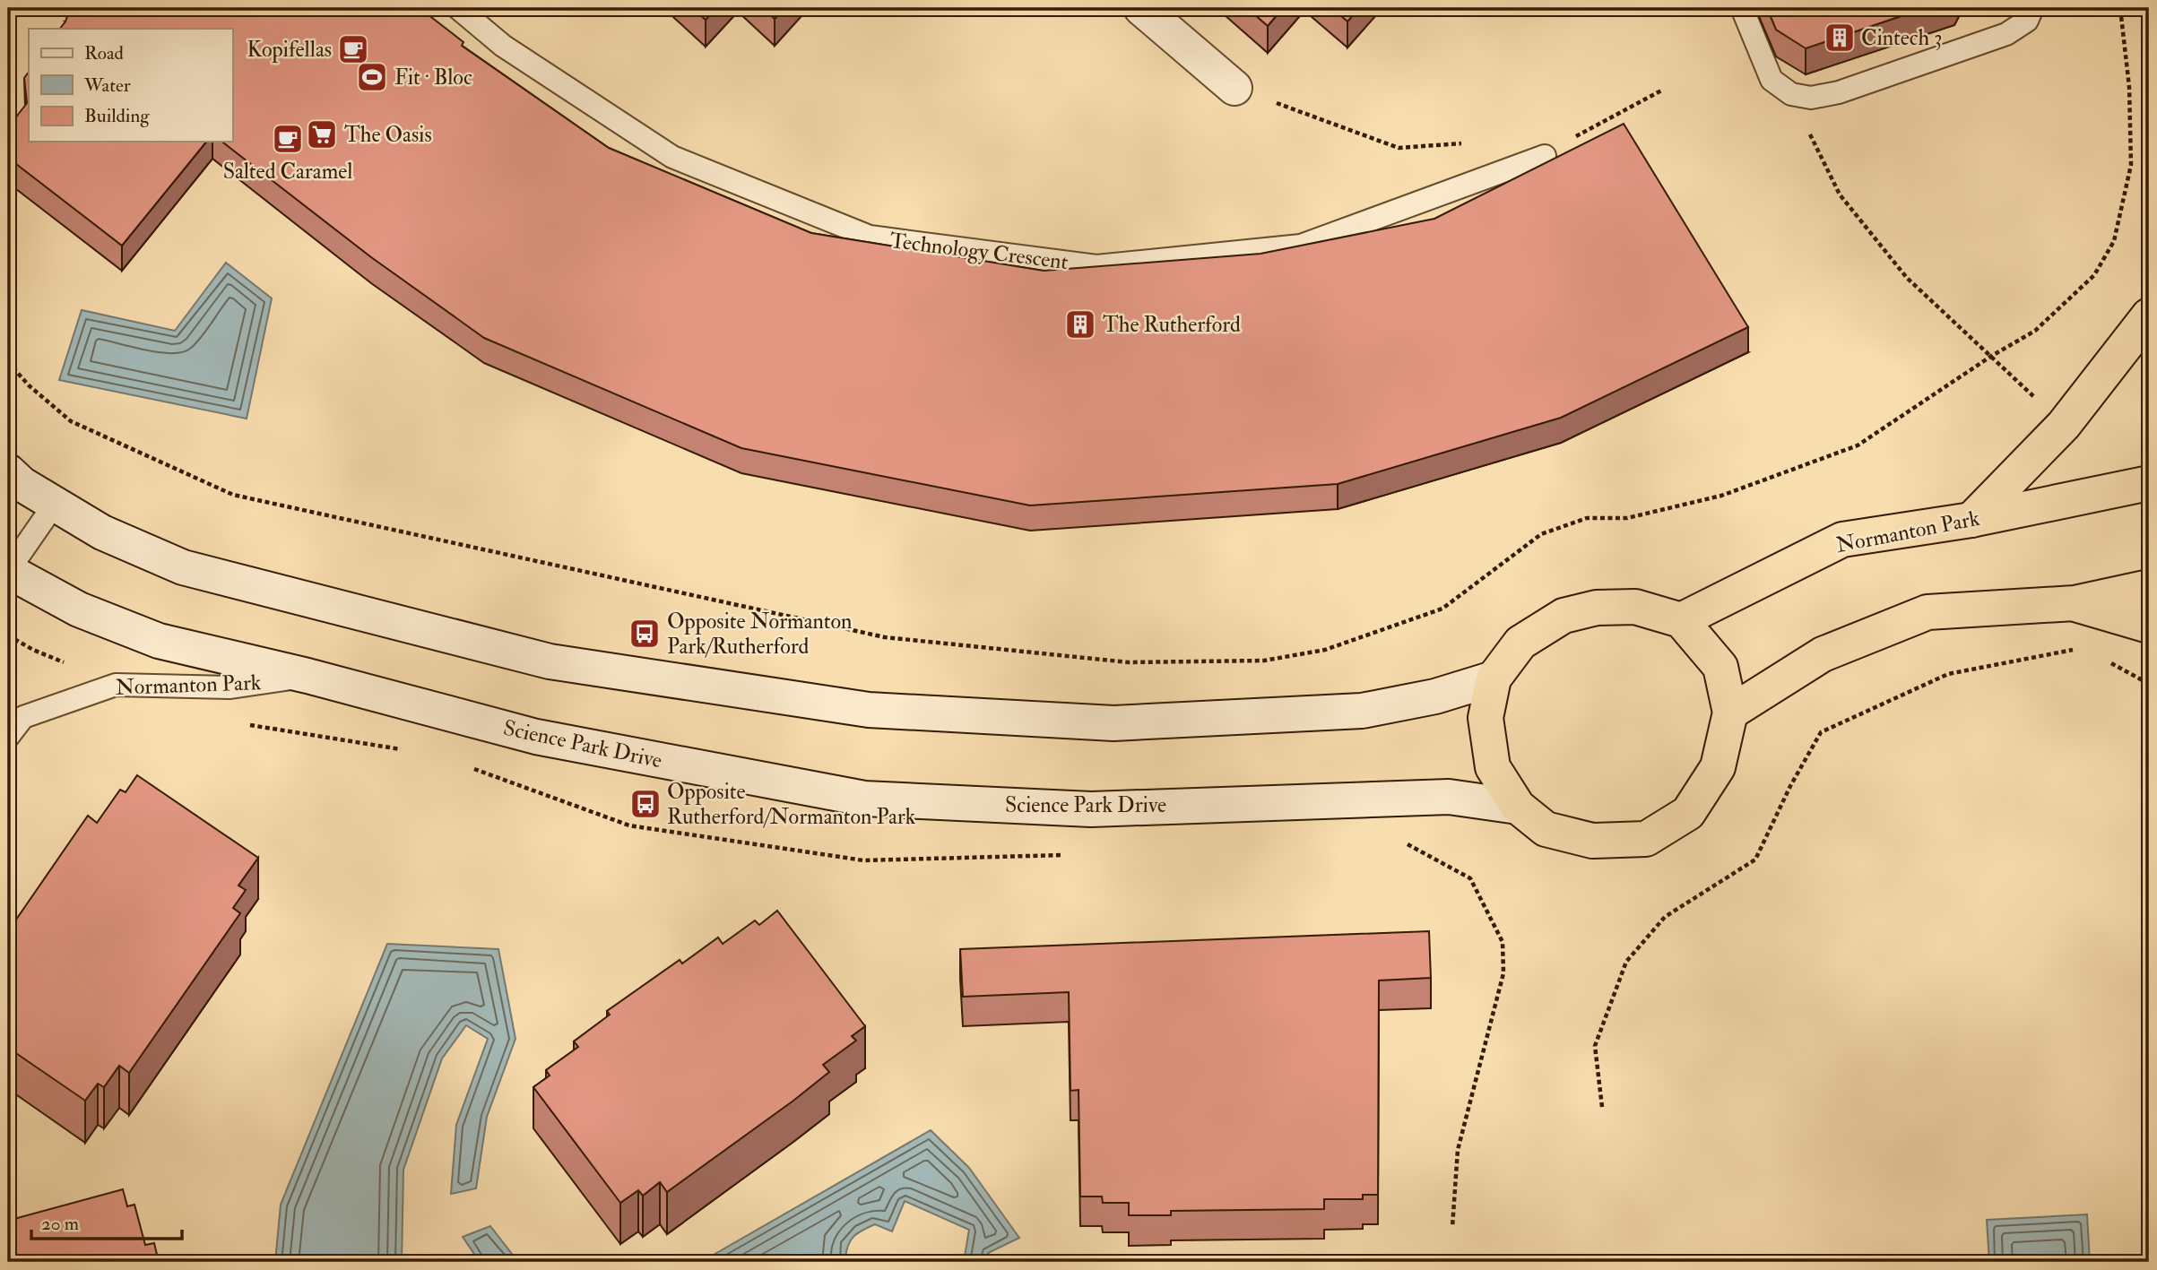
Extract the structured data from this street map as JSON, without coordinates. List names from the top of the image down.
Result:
{
  "streets": {
    "highway": ["Normanton Park"],
    "main road": ["Science Park Drive"],
    "lane": ["Technology Crescent"]
  },
  "crossings": [
    ["Normanton Park", "Science Park Drive"]
  ],
  "places": {
    "building": ["Cintech 3", "The Rutherford"],
    "cafe": ["Kopifellas", "Salted Caramel"],
    "sports": ["Fit · Bloc"],
    "supermarket": ["The Oasis"],
    "bus stop": ["Opposite Normanton Park/Rutherford", "Opposite Rutherford/Normanton Park"]
  },
  "legend": ["Road", "Water", "Building"],
  "scale_bar": "20 m"
}
